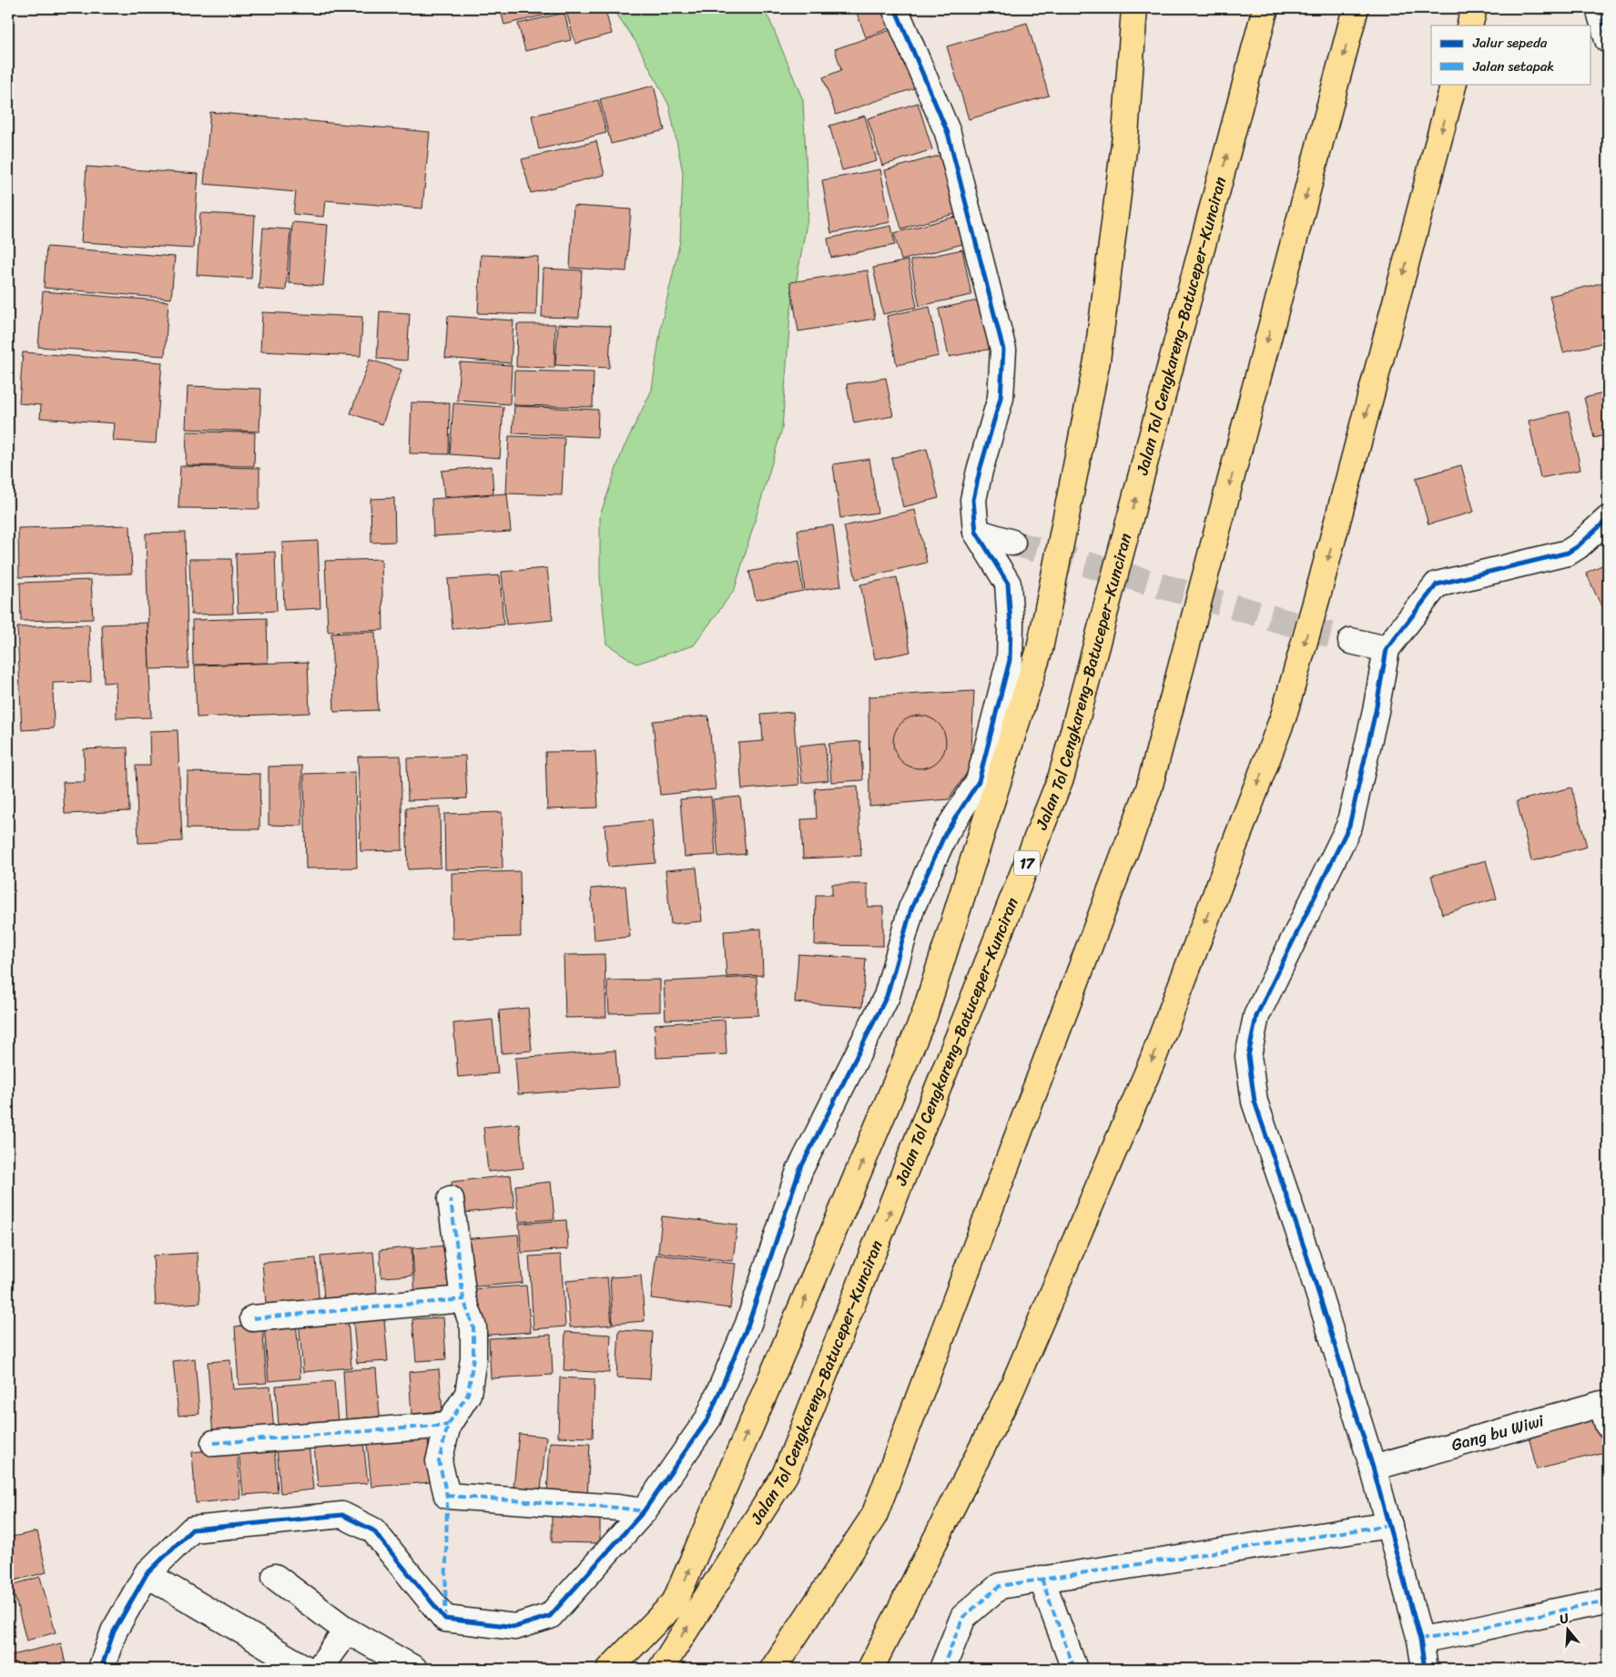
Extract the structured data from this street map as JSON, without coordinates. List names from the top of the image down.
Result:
{
  "streets": {
    "highway": ["Jalan Tol Cengkareng–Batuceper–Kunciran", "17"],
    "street": ["Gang bu Wiwi"]
  },
  "legend": ["Jalur sepeda", "Jalan setapak"],
  "north": "top"
}
